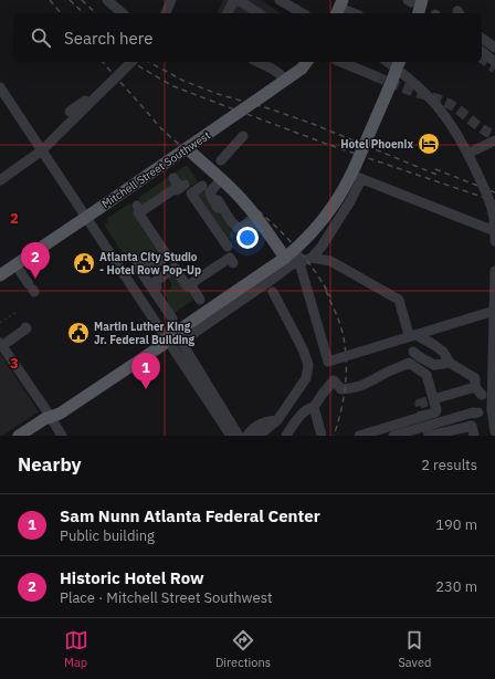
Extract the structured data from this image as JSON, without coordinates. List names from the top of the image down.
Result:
{
  "streets": {
    "main road": ["Mitchell Street Southwest"]
  },
  "places": {
    "hotel": ["Hotel Phoenix"],
    "public building": ["Atlanta City Studio - Hotel Row Pop-Up", "Martin Luther King Jr. Federal Building"]
  },
  "page": {
    "search": "Search here",
    "pins": ["2", "1"],
    "heading": ["Nearby", "2 results"],
    "list": [
      {
        "mark": "1",
        "name": "Sam Nunn Atlanta Federal Center",
        "note": "Public building",
        "value": "190 m"
      },
      {
        "mark": "2",
        "name": "Historic Hotel Row",
        "note": "Place · Mitchell Street Southwest",
        "value": "230 m"
      }
    ],
    "nav": ["Map", "Directions", "Saved"]
  },
  "grid": {
    "rows": ["2", "3"]
  }
}
